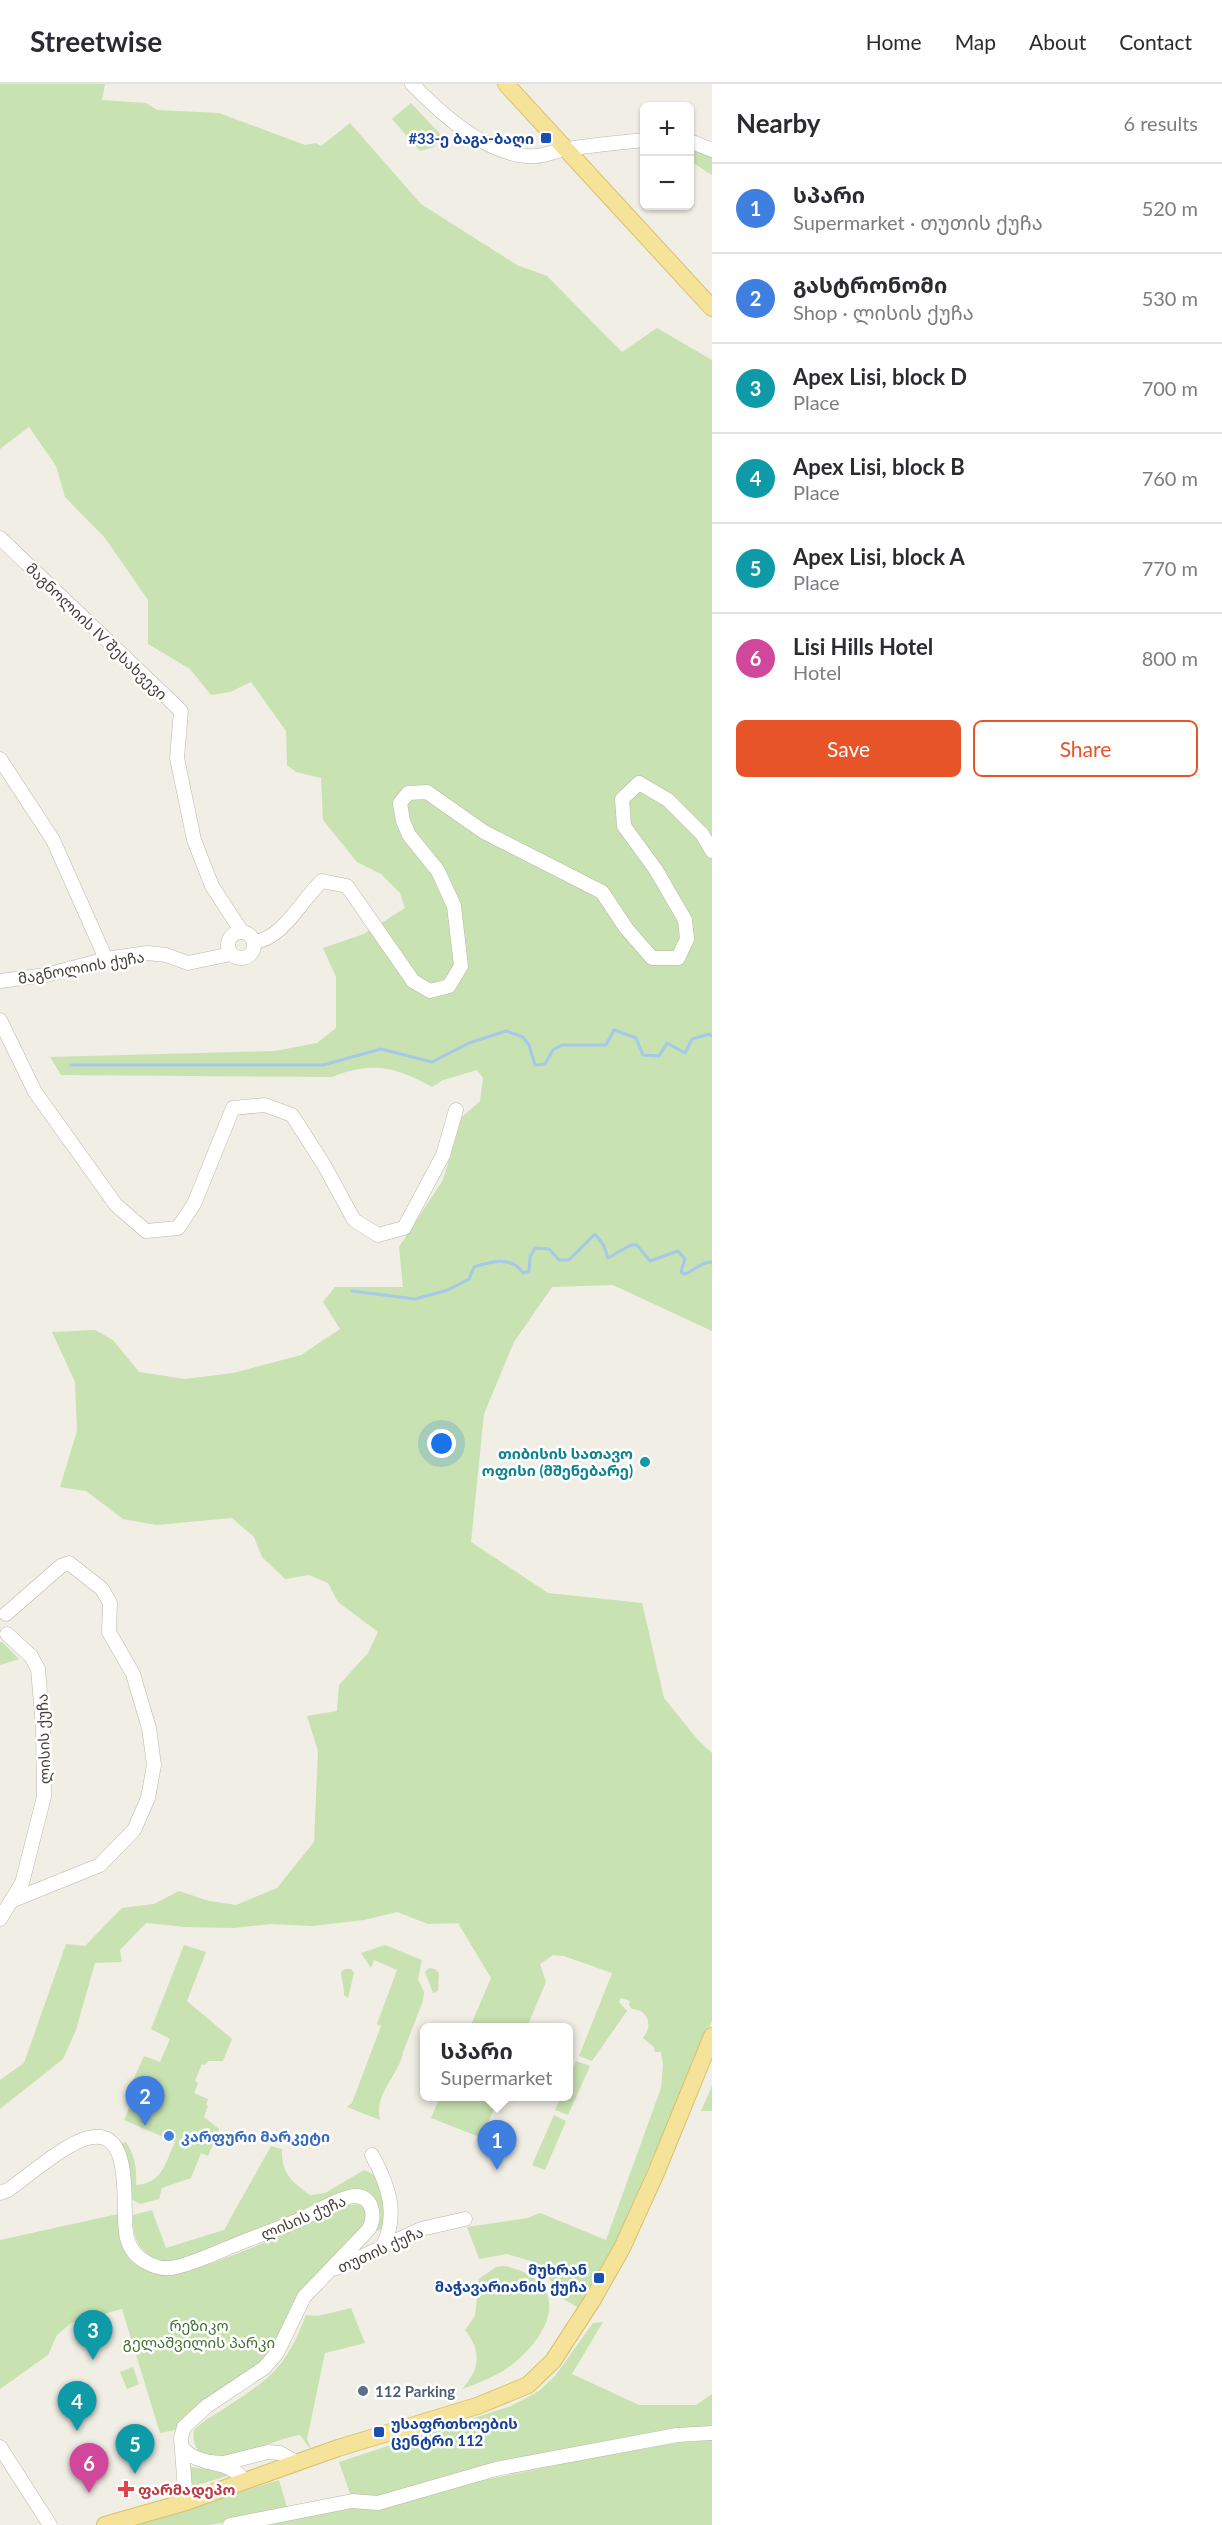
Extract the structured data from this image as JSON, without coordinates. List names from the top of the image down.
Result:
{
  "streets": {
    "street": [
      "მაგნოლიის IV შესახვევი",
      "მაგნოლიის ქუჩა",
      "ლისის ქუჩა",
      "თუთის ქუჩა"
    ]
  },
  "crossings": [
    ["მაგნოლიის IV შესახვევი", "მაგნოლიის ქუჩა"],
    ["ლისის ქუჩა", "თუთის ქუჩა"]
  ],
  "parks": ["რეზიკო გელაშვილის პარკი"],
  "places": {
    "transit": ["#33-ე ბაგა-ბაღი", "მუხრან მაჭავარიანის ქუჩა", "უსაფრთხოების ცენტრი 112"],
    "other": ["თიბისის სათავო ოფისი (მშენებარე)", "კარფური მარკეტი", "112 Parking"],
    "health": ["ფარმადეპო"]
  },
  "page": {
    "header": "Streetwise",
    "nav": [
      "Home",
      "Map",
      "About",
      "Contact"
    ],
    "heading": ["Nearby", "6 results"],
    "map_buttons": ["+", "−"],
    "list": [
      {
        "mark": "1",
        "name": "სპარი",
        "note": "Supermarket · თუთის ქუჩა",
        "value": "520 m"
      },
      {
        "mark": "2",
        "name": "გასტრონომი",
        "note": "Shop · ლისის ქუჩა",
        "value": "530 m"
      },
      {
        "mark": "3",
        "name": "Apex Lisi, block D",
        "note": "Place",
        "value": "700 m"
      },
      {
        "mark": "4",
        "name": "Apex Lisi, block B",
        "note": "Place",
        "value": "760 m"
      },
      {
        "mark": "5",
        "name": "Apex Lisi, block A",
        "note": "Place",
        "value": "770 m"
      },
      {
        "mark": "6",
        "name": "Lisi Hills Hotel",
        "note": "Hotel",
        "value": "800 m"
      }
    ],
    "buttons": ["Save", "Share"],
    "popup": ["სპარი", "Supermarket"],
    "pins": [
      "2",
      "1",
      "3",
      "4",
      "5",
      "6"
    ]
  }
}
